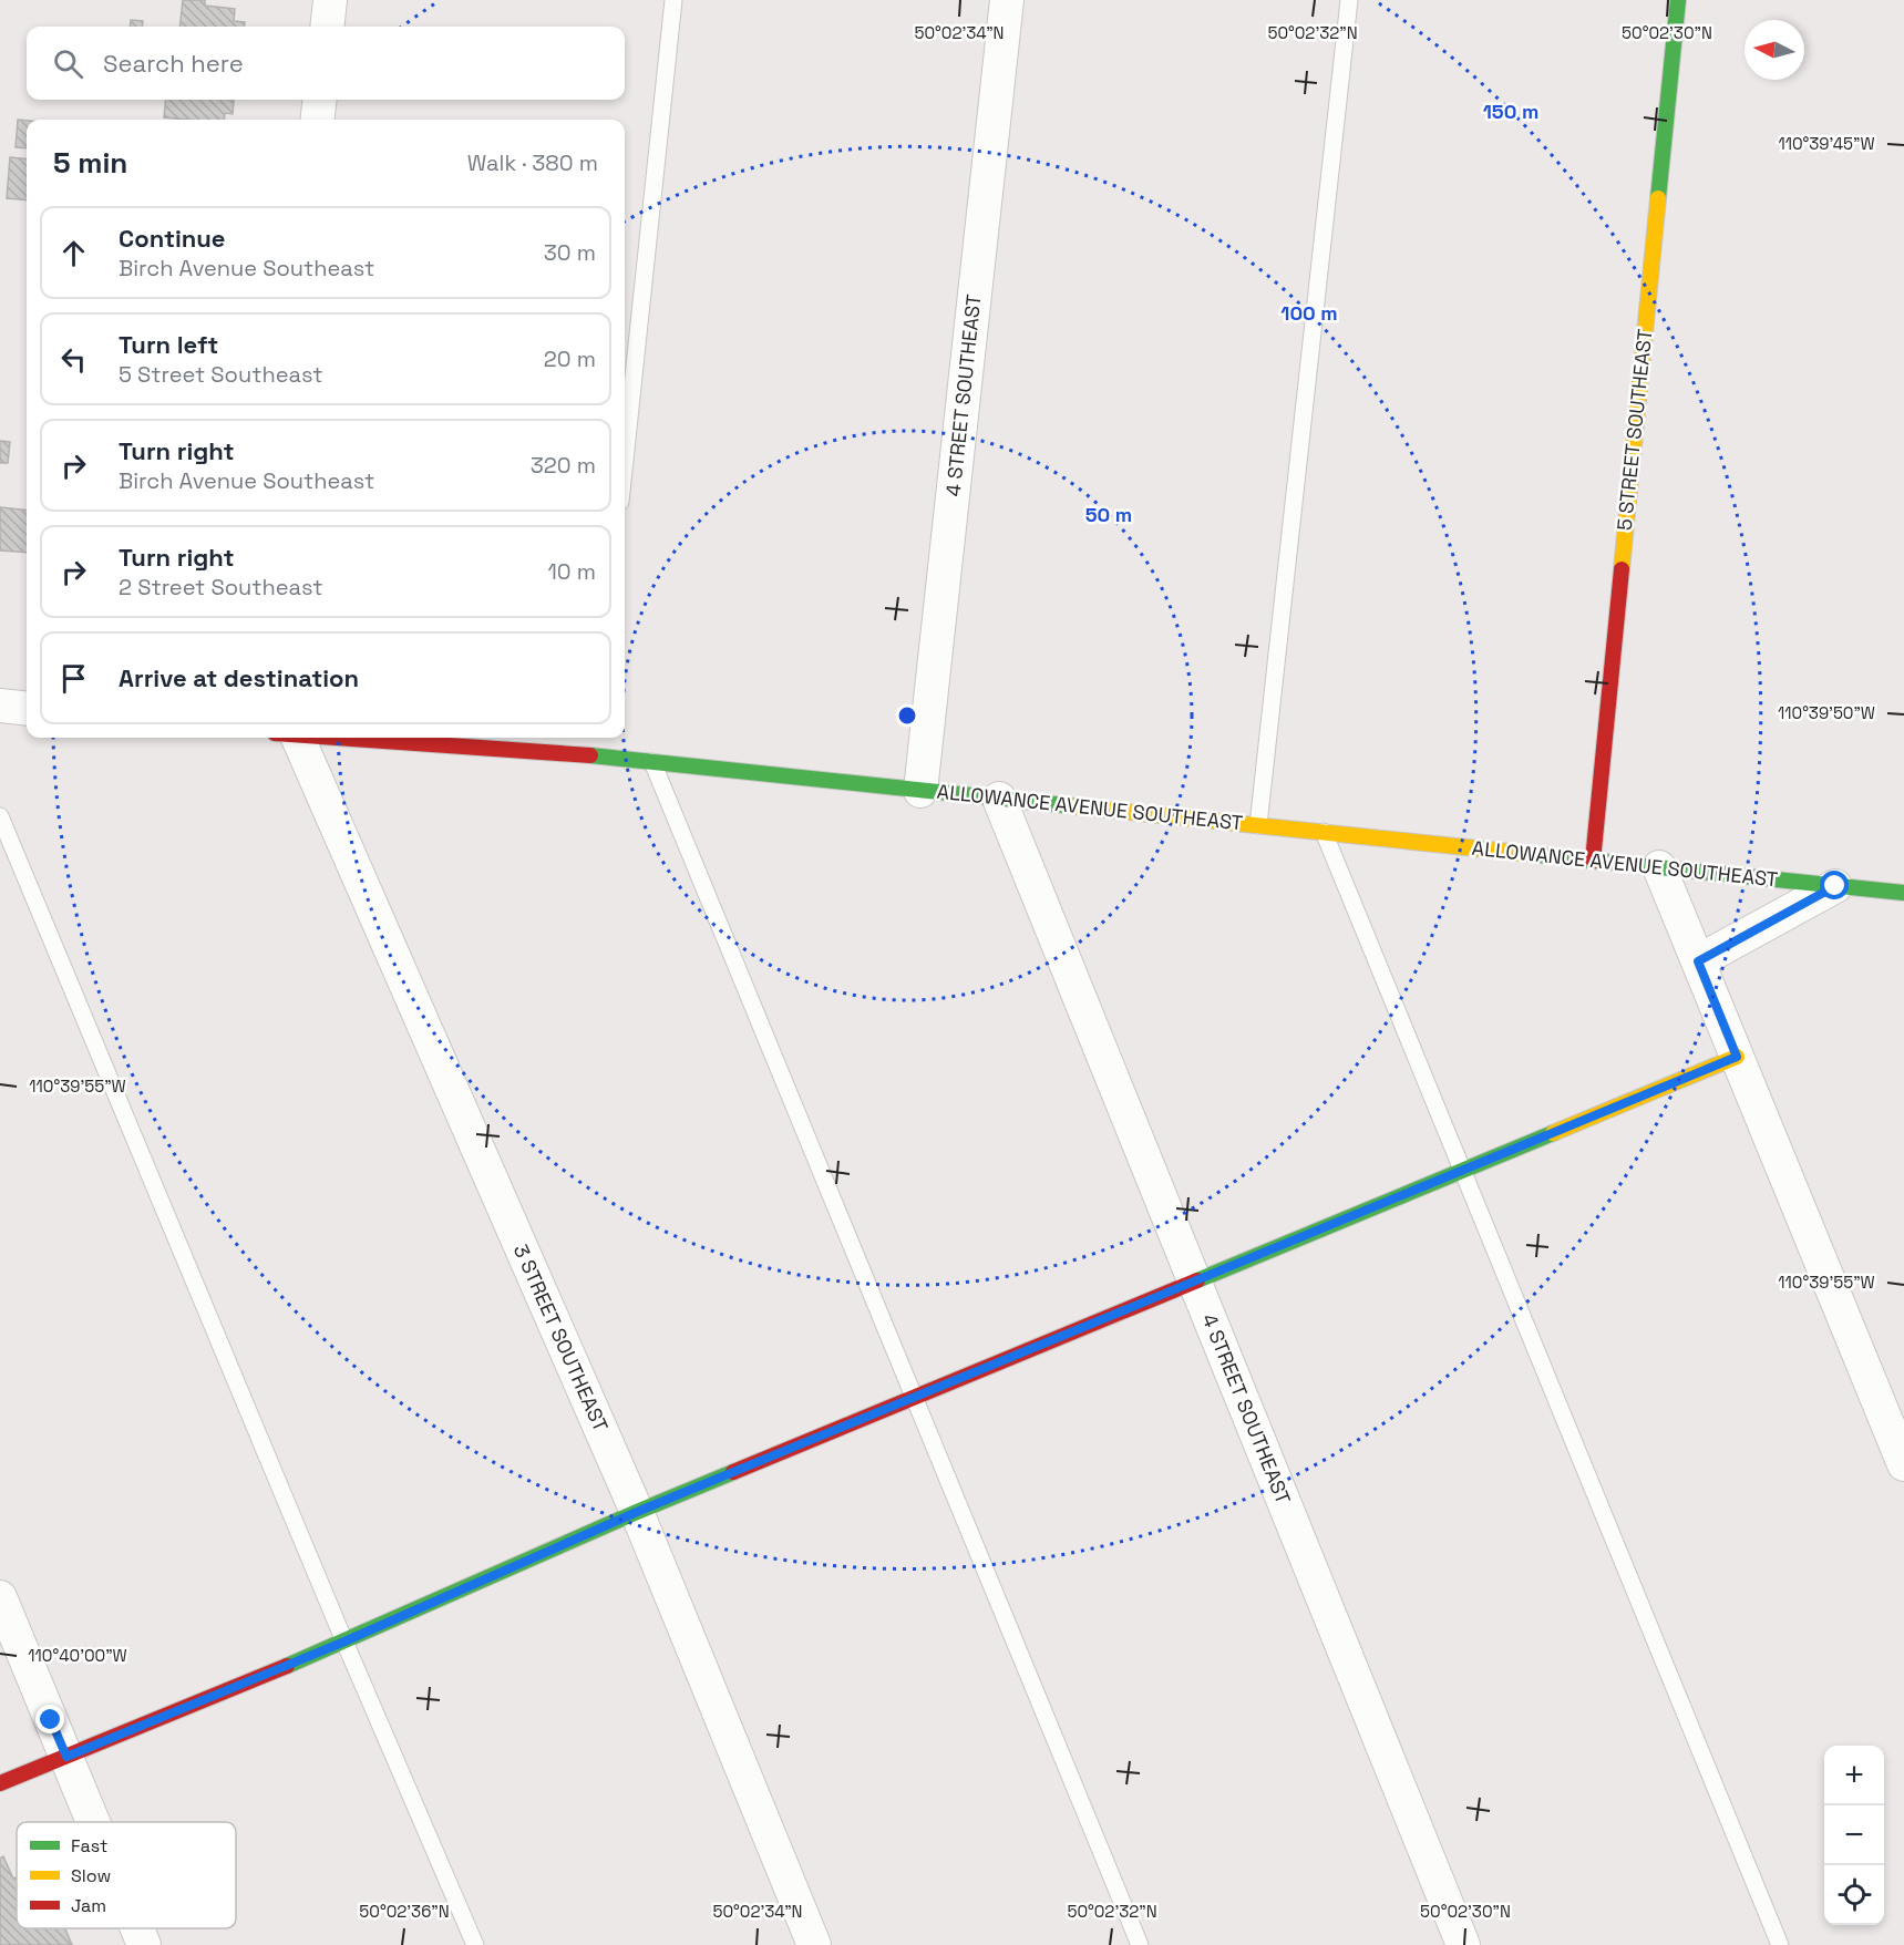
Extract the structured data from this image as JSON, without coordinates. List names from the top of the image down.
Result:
{
  "streets": {
    "street": [
      "4 STREET SOUTHEAST",
      "5 STREET SOUTHEAST",
      "ALLOWANCE AVENUE SOUTHEAST",
      "3 STREET SOUTHEAST"
    ]
  },
  "crossings": [
    ["4 STREET SOUTHEAST", "ALLOWANCE AVENUE SOUTHEAST"],
    ["5 STREET SOUTHEAST", "ALLOWANCE AVENUE SOUTHEAST"]
  ],
  "legend": ["Fast", "Slow", "Jam"],
  "north": "left",
  "page": {
    "search": "Search here",
    "heading": ["5 min", "Walk · 380 m"],
    "list": [
      ["Continue", "Birch Avenue Southeast", "30 m"],
      ["Turn left", "5 Street Southeast", "20 m"],
      ["Turn right", "Birch Avenue Southeast", "320 m"],
      ["Turn right", "2 Street Southeast", "10 m"],
      "Arrive at destination"
    ],
    "map_buttons": ["+", "−"]
  },
  "coordinates": [
    "50°02'34\"N",
    "50°02'32\"N",
    "50°02'30\"N",
    "110°39'45\"W",
    "110°39'50\"W",
    "110°39'55\"W",
    "110°40'00\"W",
    "50°02'36\"N"
  ],
  "rings": ["150 m", "100 m", "50 m"]
}
